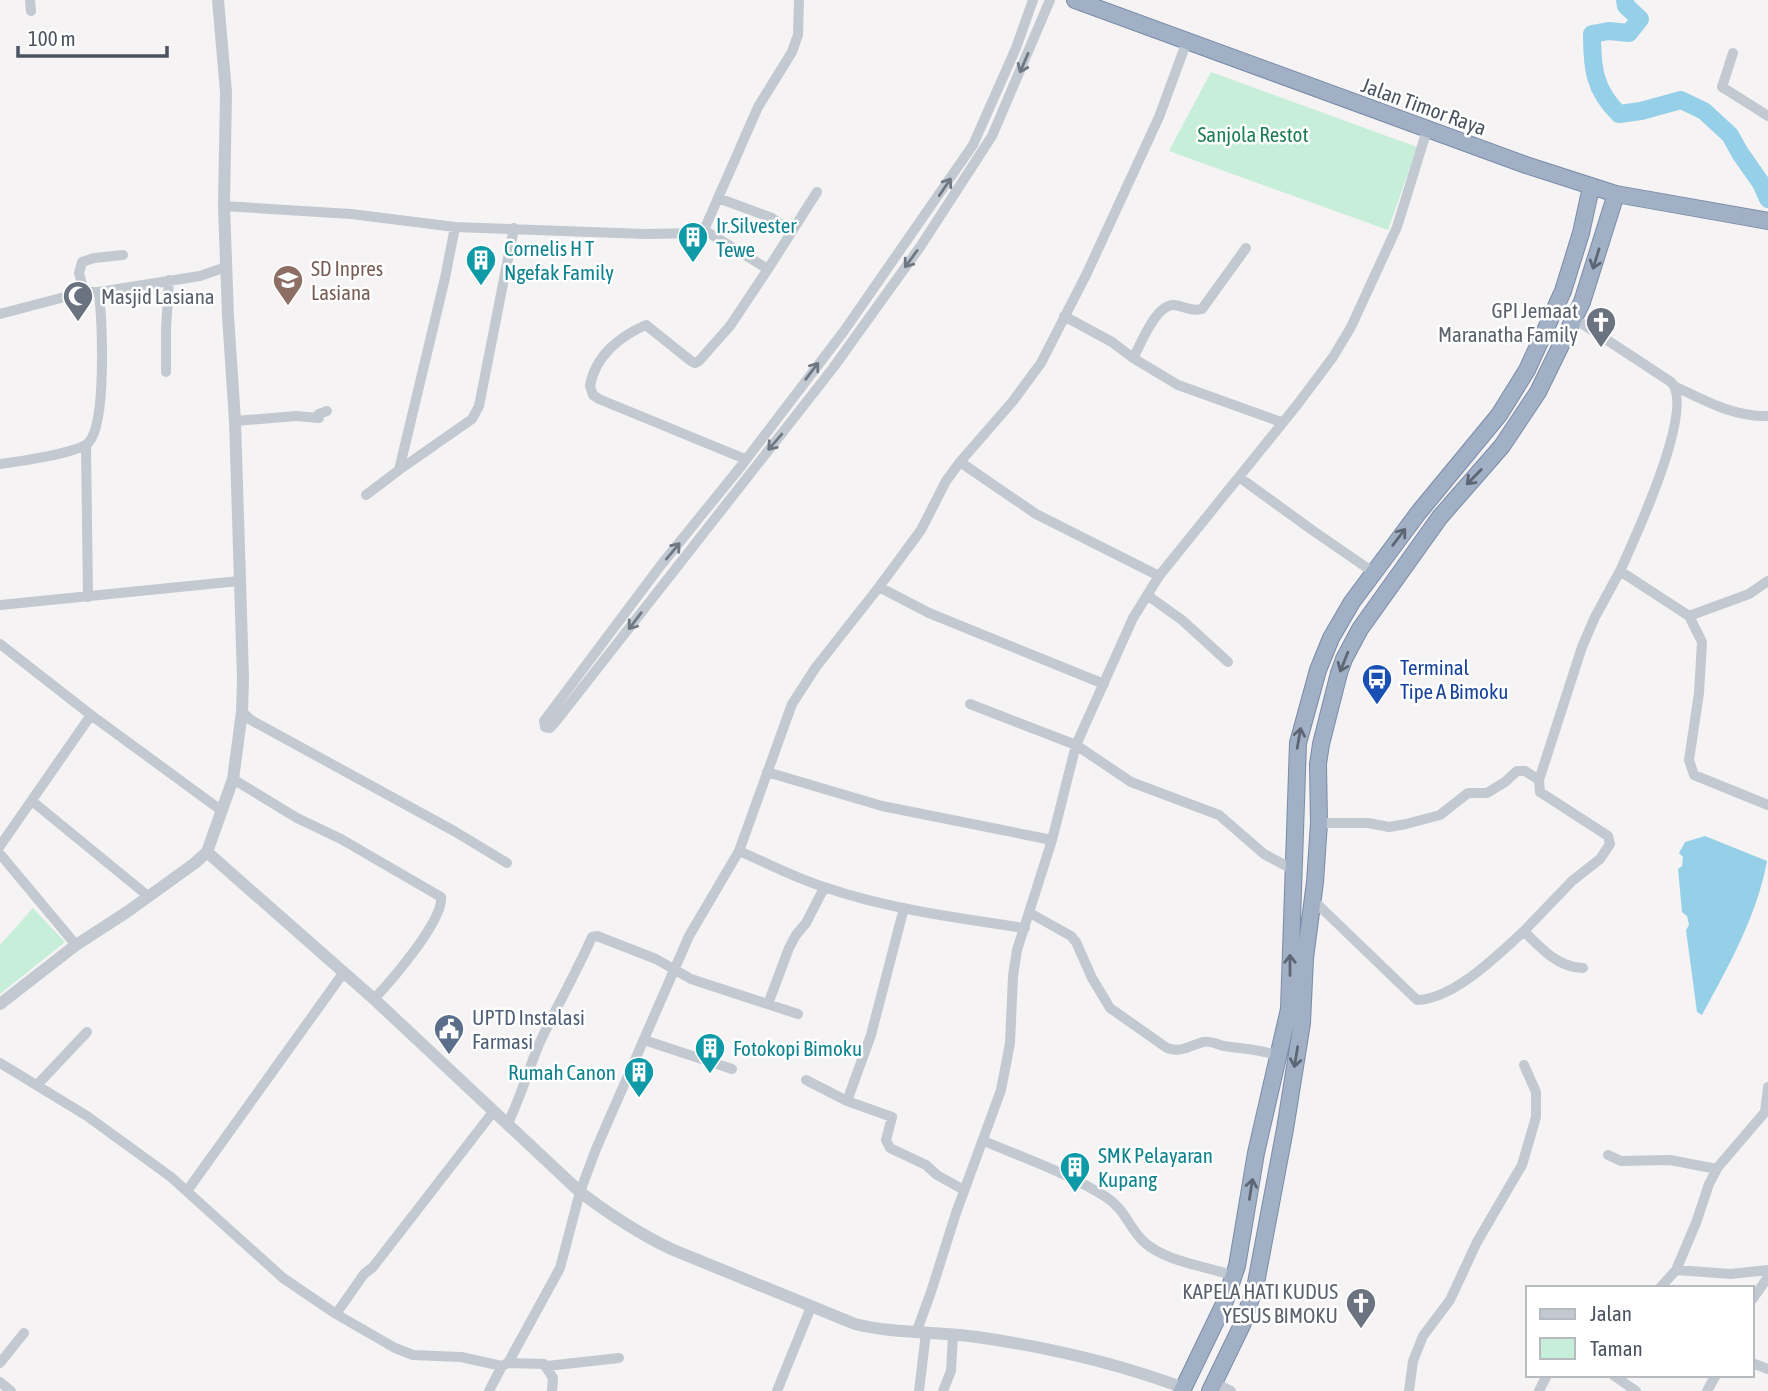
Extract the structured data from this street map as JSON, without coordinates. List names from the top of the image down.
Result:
{
  "streets": {
    "highway": ["Jalan Timor Raya"]
  },
  "parks": ["Sanjola Restot"],
  "places": {
    "building": [
      "Ir.Silvester Tewe",
      "Cornelis H T Ngefak Family",
      "Fotokopi Bimoku",
      "Rumah Canon",
      "SMK Pelayaran Kupang"
    ],
    "school or university": ["SD Inpres Lasiana"],
    "mosque": ["Masjid Lasiana"],
    "church": ["GPI Jemaat Maranatha Family", "KAPELA HATI KUDUS YESUS BIMOKU"],
    "bus stop": ["Terminal Tipe A Bimoku"],
    "public building": ["UPTD Instalasi Farmasi"]
  },
  "legend": ["Jalan", "Taman"],
  "scale_bar": "100 m"
}
